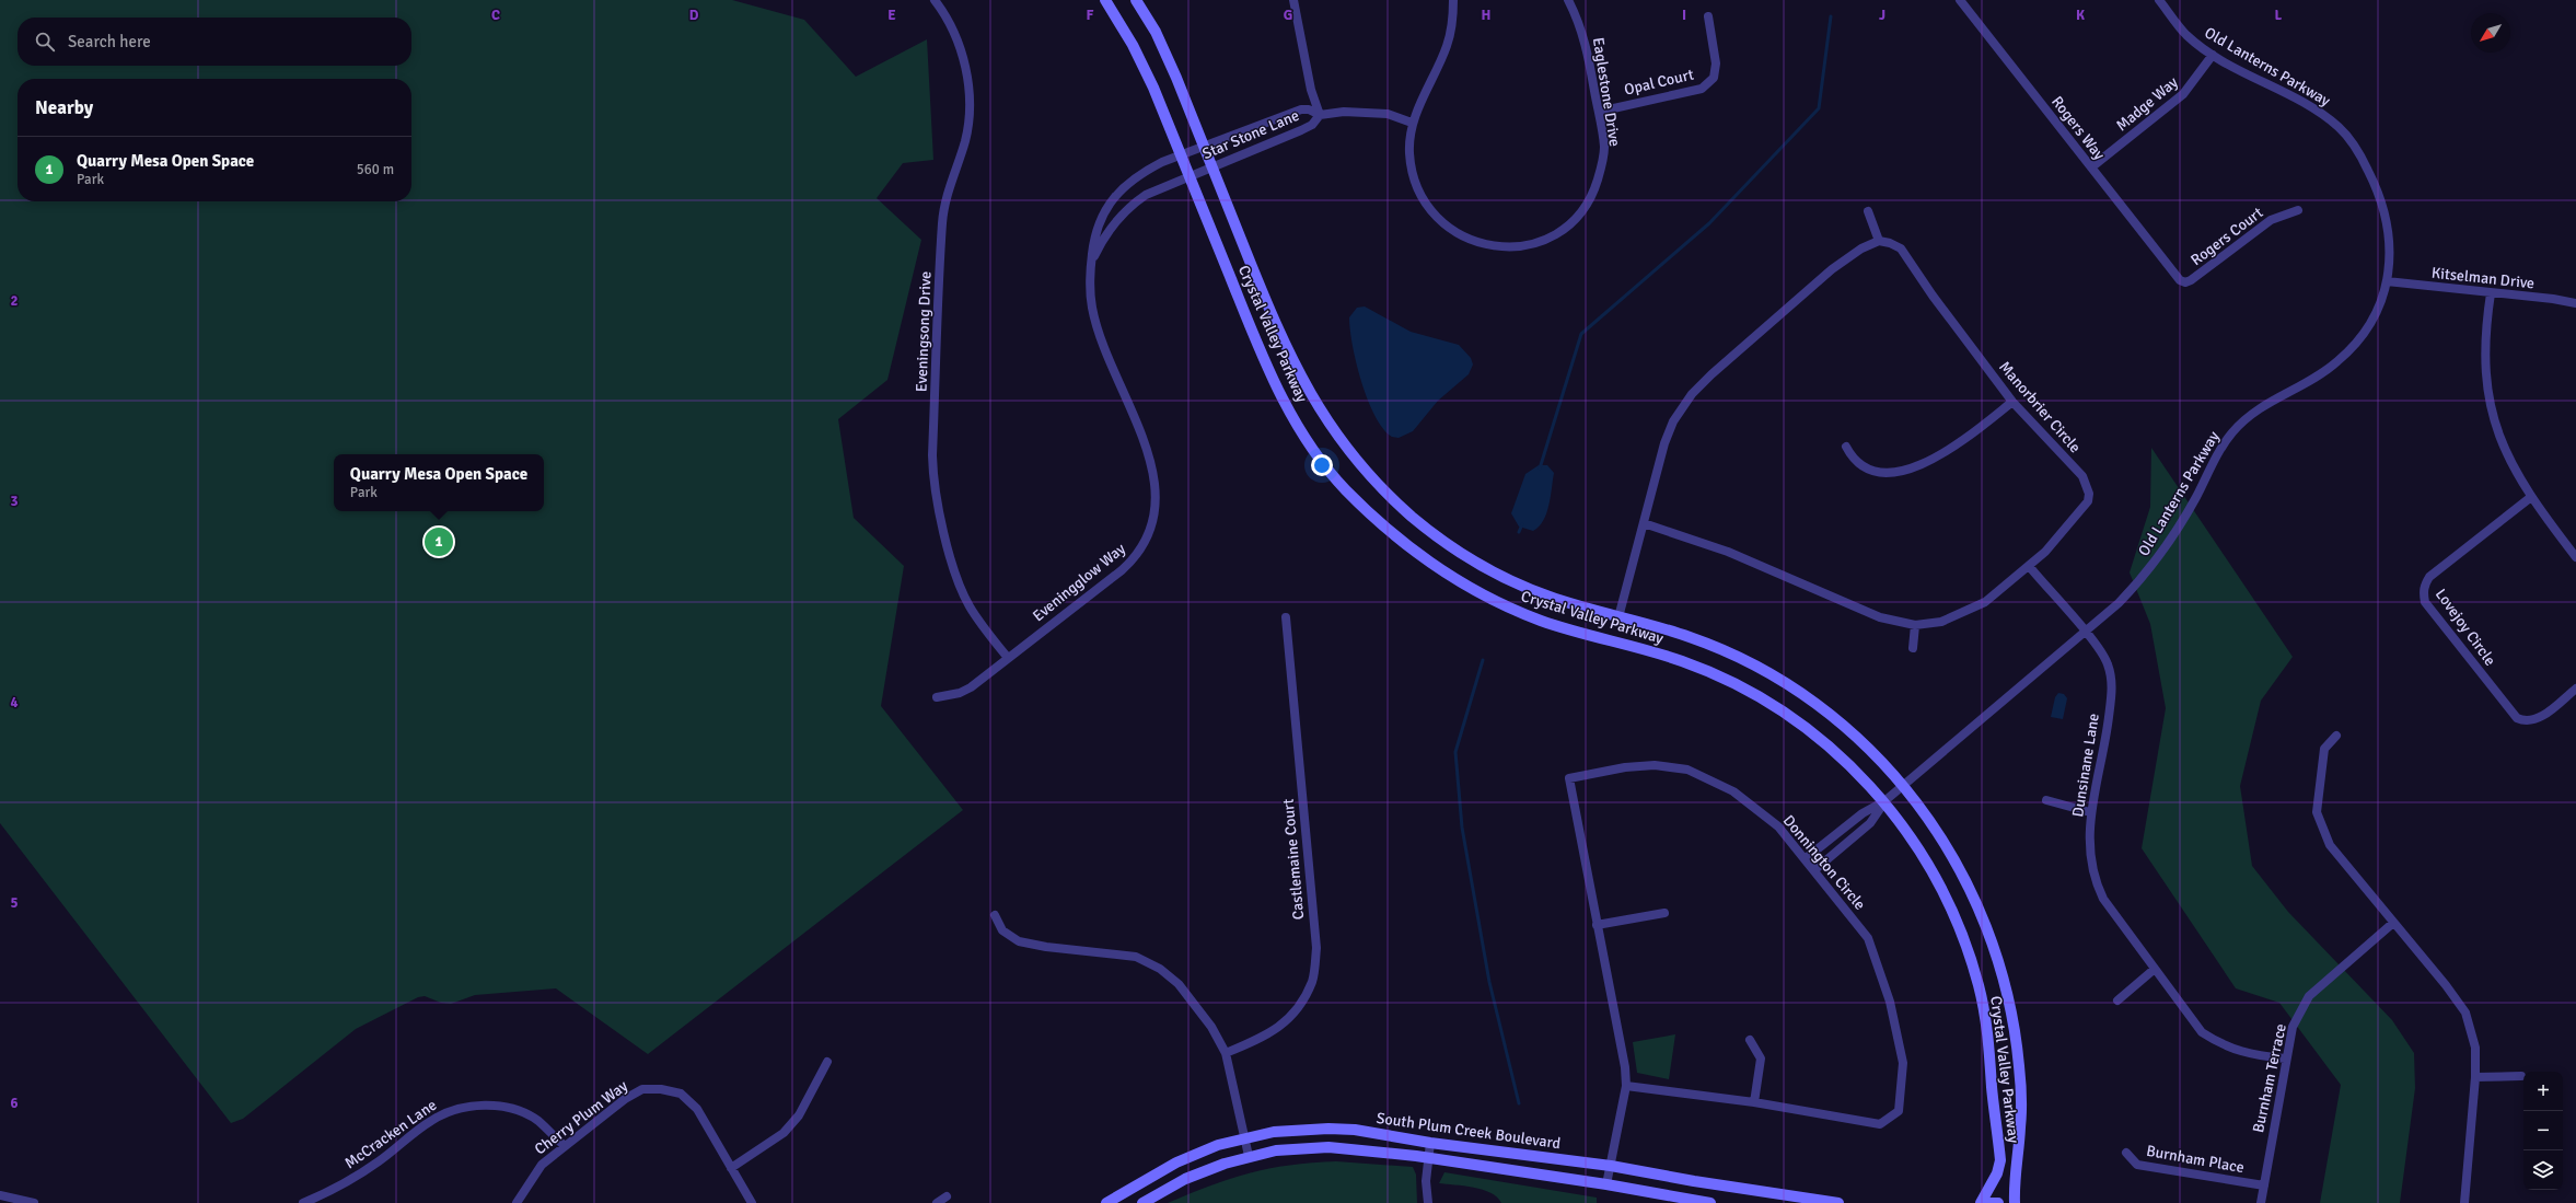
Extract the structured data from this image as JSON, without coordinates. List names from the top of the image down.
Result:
{
  "streets": {
    "main road": ["Crystal Valley Parkway", "South Plum Creek Boulevard"],
    "street": [
      "Old Lanterns Parkway",
      "Opal Court",
      "Eaglestone Drive",
      "Madge Way",
      "Rogers Way",
      "Star Stone Lane",
      "Rogers Court",
      "Kitselman Drive",
      "Eveningsong Drive",
      "Manorbrier Circle",
      "Eveningglow Way",
      "Lovejoy Circle",
      "Dunsinane Lane",
      "Castlemaine Court",
      "Donnington Circle",
      "Burnham Terrace",
      "Cherry Plum Way",
      "McCracken Lane",
      "Burnham Place"
    ]
  },
  "crossings": [
    ["Old Lanterns Parkway", "Madge Way"],
    ["Old Lanterns Parkway", "Kitselman Drive"],
    ["Old Lanterns Parkway", "Crystal Valley Parkway"],
    ["Old Lanterns Parkway", "Dunsinane Lane"],
    ["Old Lanterns Parkway", "Donnington Circle"],
    ["Opal Court", "Eaglestone Drive"],
    ["Eaglestone Drive", "Star Stone Lane"],
    ["Madge Way", "Rogers Way"],
    ["Rogers Way", "Rogers Court"],
    ["Star Stone Lane", "Crystal Valley Parkway"],
    ["Star Stone Lane", "Eveningglow Way"],
    ["Eveningsong Drive", "Eveningglow Way"],
    ["Crystal Valley Parkway", "Eveningglow Way"],
    ["Manorbrier Circle", "Dunsinane Lane"],
    ["Dunsinane Lane", "Burnham Terrace"],
    ["Donnington Circle", "South Plum Creek Boulevard"],
    ["Burnham Terrace", "Burnham Place"],
    ["Cherry Plum Way", "McCracken Lane"]
  ],
  "north": "bottom left",
  "page": {
    "search": "Search here",
    "heading": "Nearby",
    "list": [
      {
        "mark": "1",
        "name": "Quarry Mesa Open Space",
        "note": "Park",
        "value": "560 m"
      }
    ],
    "popup": ["Quarry Mesa Open Space", "Park"],
    "pins": "1",
    "map_buttons": ["+", "−"]
  },
  "grid": {
    "columns": [
      "C",
      "D",
      "E",
      "F",
      "G",
      "H",
      "I",
      "J",
      "K",
      "L"
    ],
    "rows": [
      "2",
      "3",
      "4",
      "5",
      "6"
    ]
  }
}
